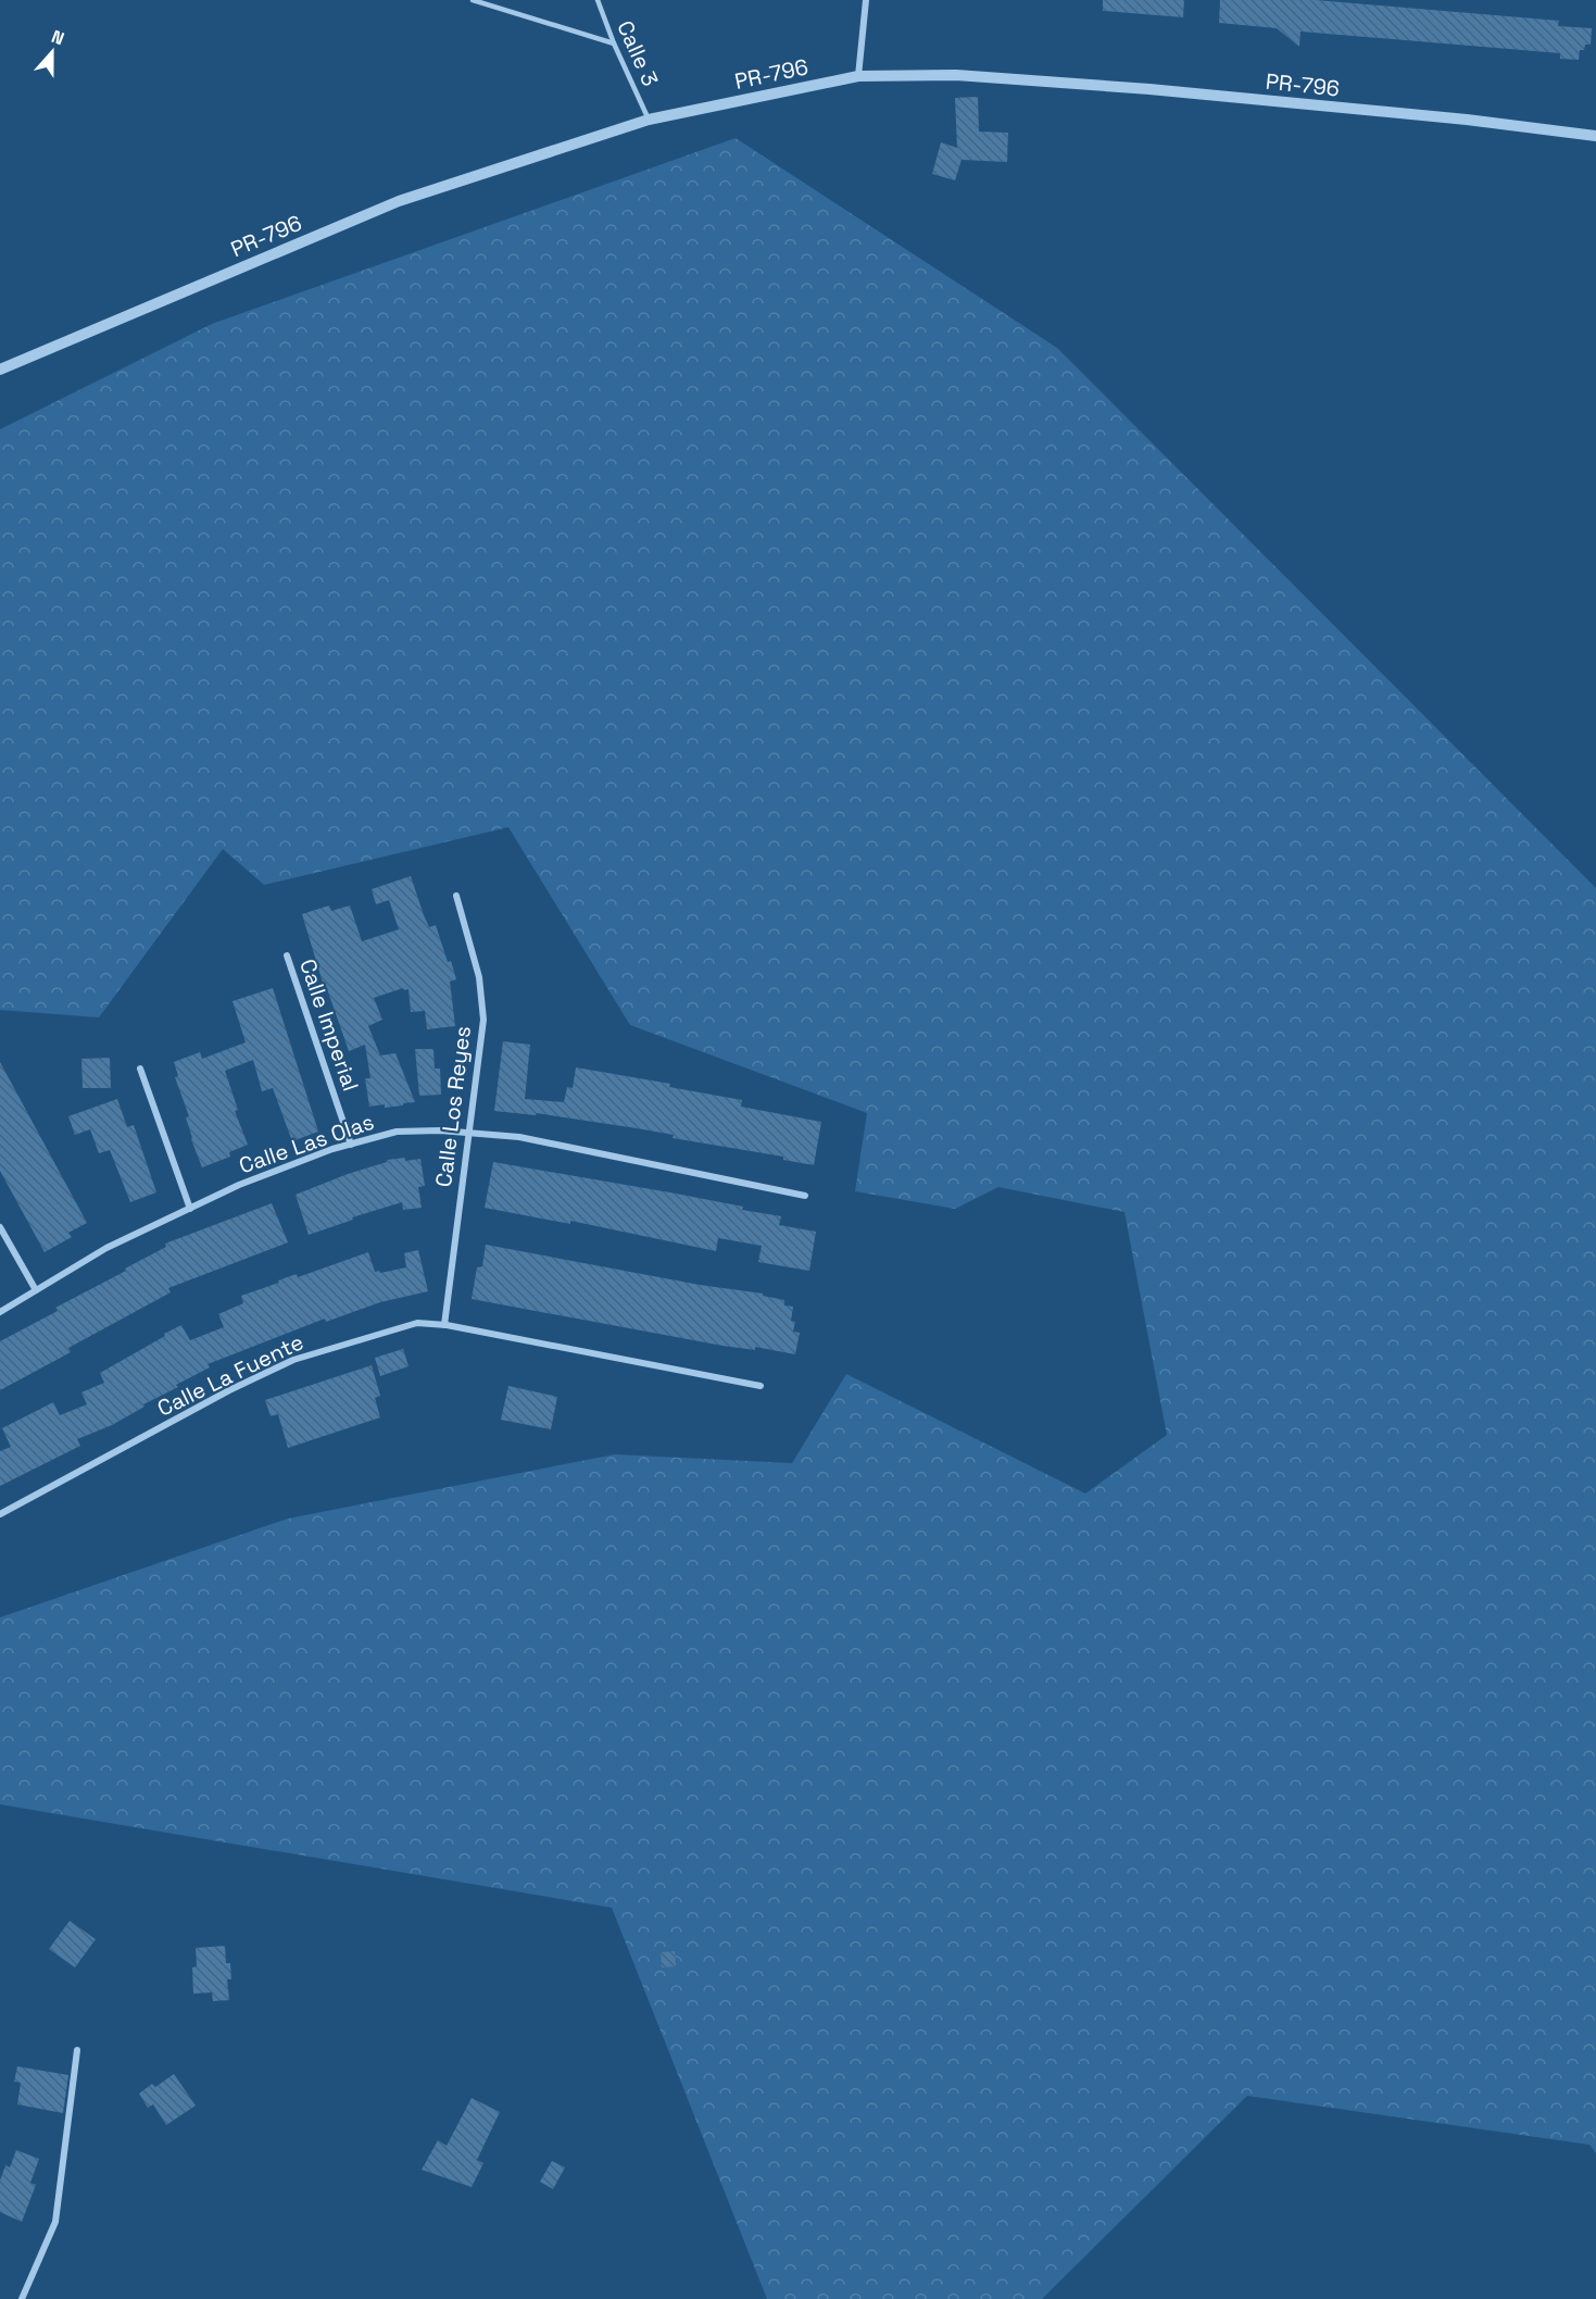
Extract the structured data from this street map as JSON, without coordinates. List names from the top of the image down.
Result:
{
  "streets": {
    "street": [
      "PR-796",
      "Calle Imperial",
      "Calle Los Reyes",
      "Calle Las Olas",
      "Calle La Fuente"
    ],
    "lane": ["Calle 3"]
  },
  "crossings": [
    ["Calle 3", "PR-796"],
    ["Calle Imperial", "Calle Las Olas"],
    ["Calle Los Reyes", "Calle Las Olas"],
    ["Calle Los Reyes", "Calle La Fuente"]
  ],
  "north": "top"
}
